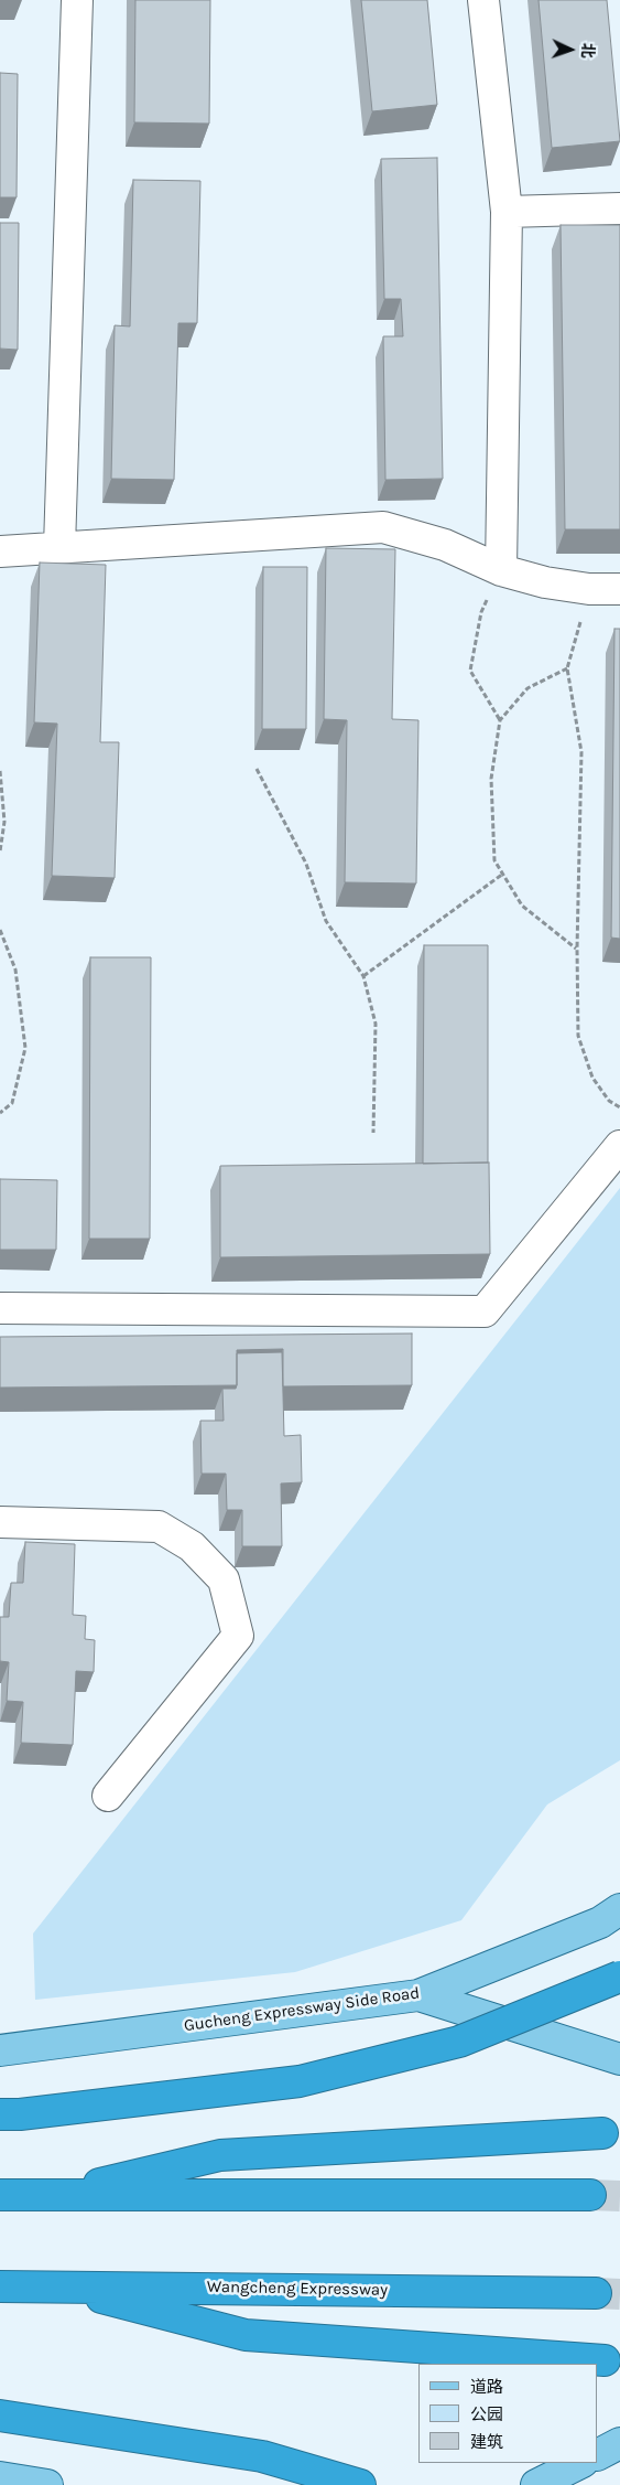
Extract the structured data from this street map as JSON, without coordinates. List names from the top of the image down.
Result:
{
  "streets": {
    "highway": ["Wangcheng Expressway"],
    "main road": ["Gucheng Expressway Side Road"]
  },
  "legend": ["道路", "公园", "建筑"],
  "north": "right"
}
